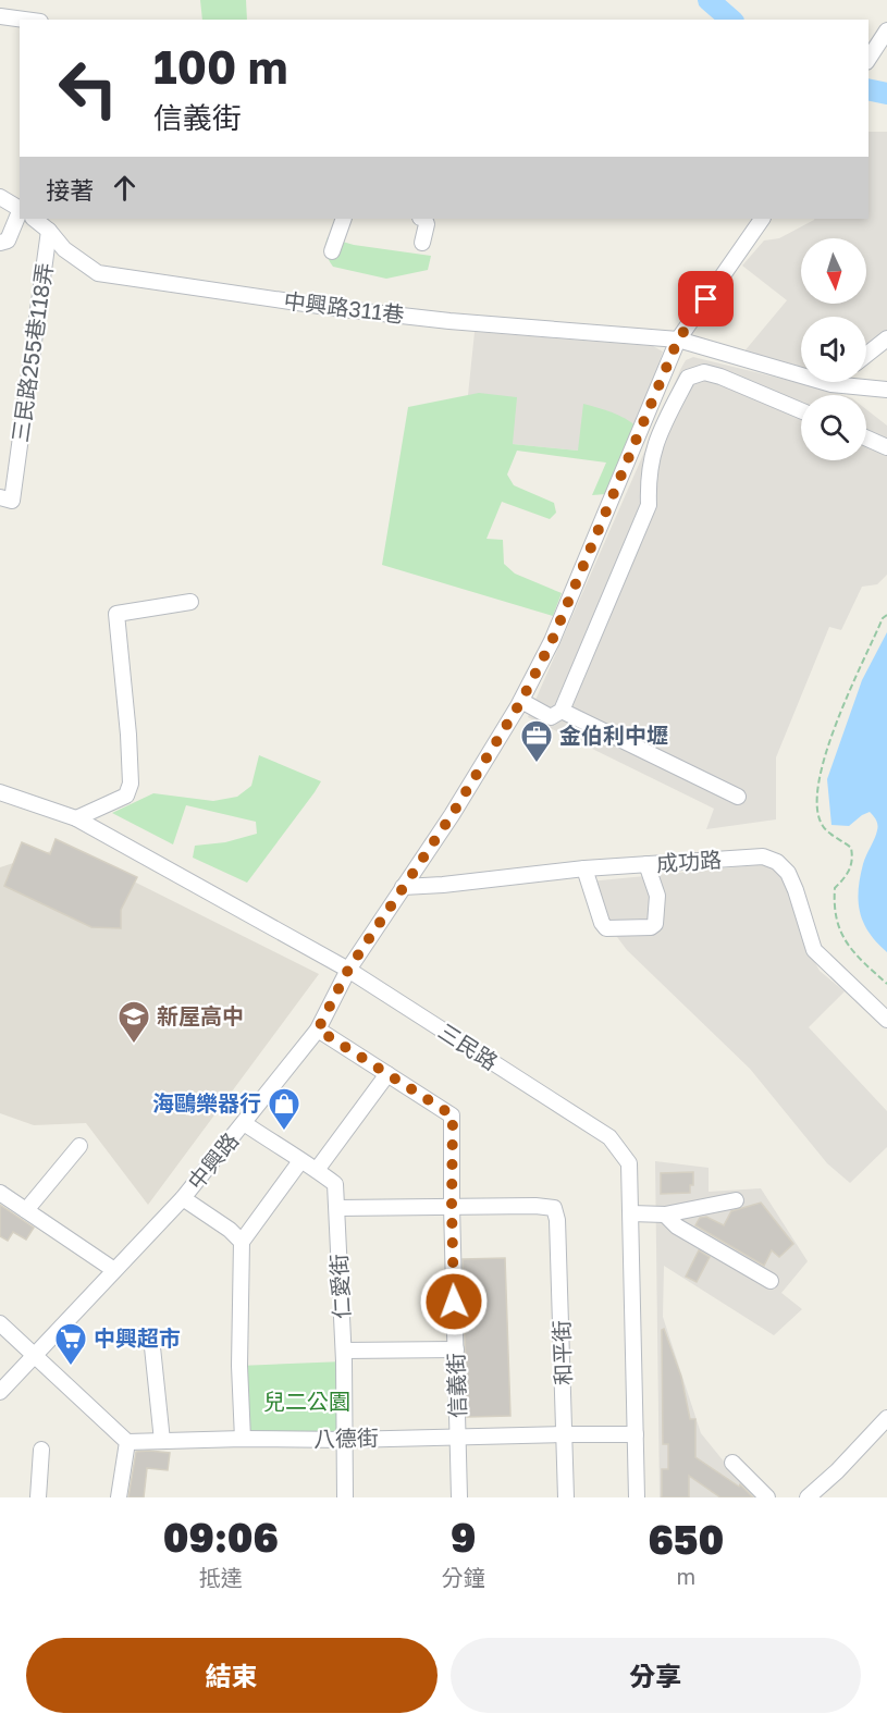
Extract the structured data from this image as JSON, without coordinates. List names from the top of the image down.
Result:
{
  "streets": {
    "street": [
      "中興路311巷",
      "三民路255巷118弄",
      "成功路",
      "三民路",
      "中興路",
      "仁愛街",
      "和平街",
      "信義街",
      "八德街"
    ]
  },
  "crossings": [
    ["中興路311巷", "三民路255巷118弄"],
    ["中興路311巷", "中興路"],
    ["成功路", "中興路"],
    ["三民路", "中興路"],
    ["三民路", "八德街"],
    ["中興路", "仁愛街"],
    ["仁愛街", "八德街"],
    ["和平街", "信義街"],
    ["和平街", "八德街"],
    ["信義街", "八德街"]
  ],
  "parks": ["兒二公園"],
  "places": {
    "office": ["金伯利中壢"],
    "school or university": ["新屋高中"],
    "shop": ["海鷗樂器行"],
    "supermarket": ["中興超市"]
  },
  "north": "bottom",
  "page": {
    "turn": ["100 m", "信義街"],
    "then": "接著",
    "eta": [
      "09:06",
      "抵達",
      "9",
      "分鐘",
      "650",
      "m"
    ],
    "buttons": ["結束", "分享"]
  }
}
